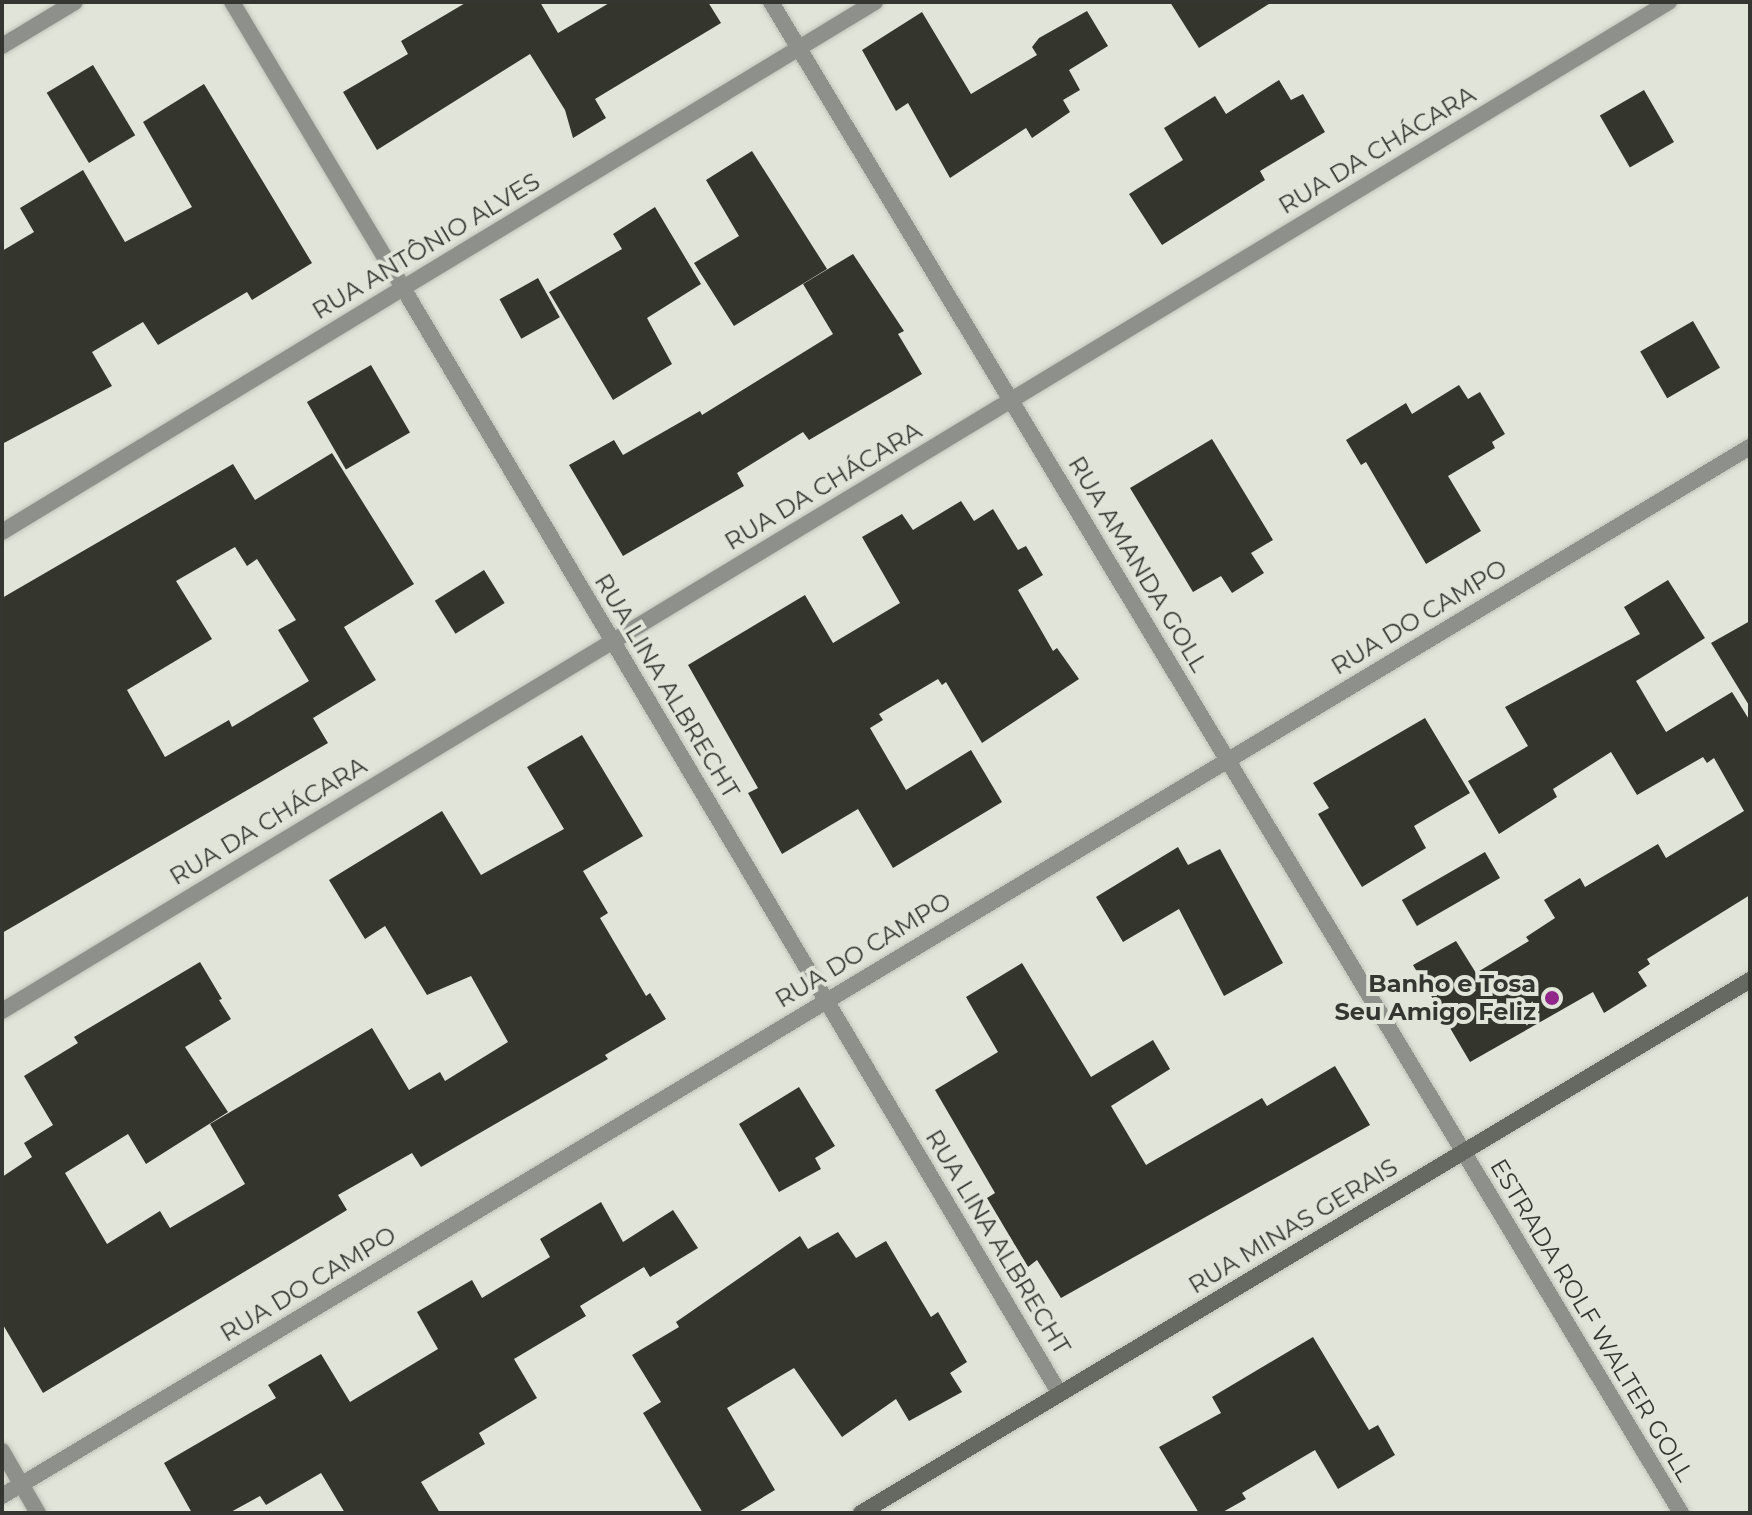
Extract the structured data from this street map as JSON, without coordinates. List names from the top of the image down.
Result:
{
  "streets": {
    "main road": ["RUA MINAS GERAIS"],
    "street": [
      "RUA DA CHÁCARA",
      "RUA ANTÔNIO ALVES",
      "RUA AMANDA GOLL",
      "RUA DO CAMPO",
      "RUA LINA ALBRECHT",
      "ESTRADA ROLF WALTER GOLL"
    ]
  },
  "crossings": [
    ["RUA DA CHÁCARA", "RUA AMANDA GOLL"],
    ["RUA DA CHÁCARA", "RUA LINA ALBRECHT"],
    ["RUA ANTÔNIO ALVES", "RUA AMANDA GOLL"],
    ["RUA ANTÔNIO ALVES", "RUA LINA ALBRECHT"],
    ["RUA AMANDA GOLL", "RUA DO CAMPO"],
    ["RUA AMANDA GOLL", "RUA MINAS GERAIS"],
    ["RUA AMANDA GOLL", "ESTRADA ROLF WALTER GOLL"],
    ["RUA DO CAMPO", "RUA LINA ALBRECHT"],
    ["RUA LINA ALBRECHT", "RUA MINAS GERAIS"],
    ["RUA MINAS GERAIS", "ESTRADA ROLF WALTER GOLL"]
  ],
  "places": ["Banho e Tosa Seu Amigo Feliz"]
}
